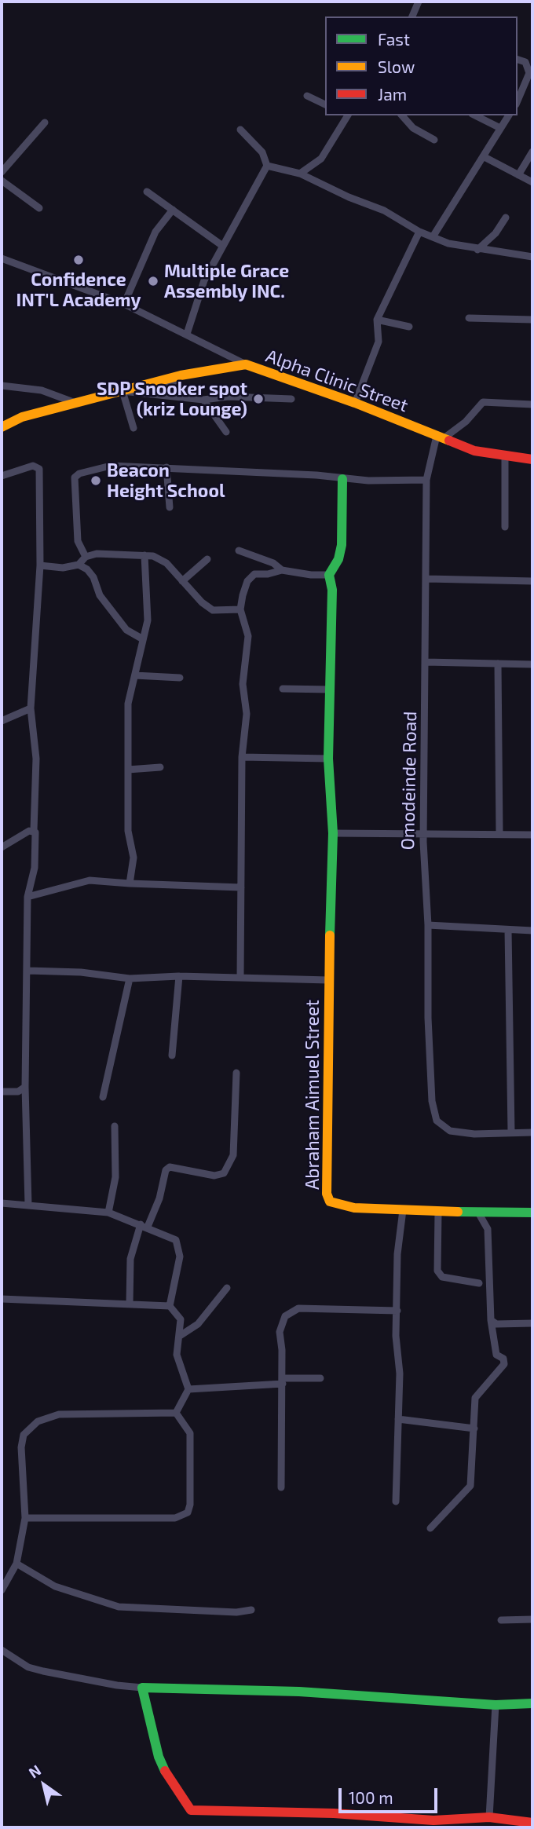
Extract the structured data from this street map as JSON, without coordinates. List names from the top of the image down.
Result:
{
  "streets": {
    "street": ["Alpha Clinic Street", "Omodeinde Road", "Abraham Aimuel Street"]
  },
  "crossings": [
    ["Alpha Clinic Street", "Omodeinde Road"]
  ],
  "places": [
    "Confidence INT'L Academy",
    "Multiple Grace Assembly INC.",
    "SDP Snooker spot (kriz Lounge)",
    "Beacon Height School"
  ],
  "legend": ["Fast", "Slow", "Jam"],
  "scale_bar": "100 m",
  "north": "top left"
}
